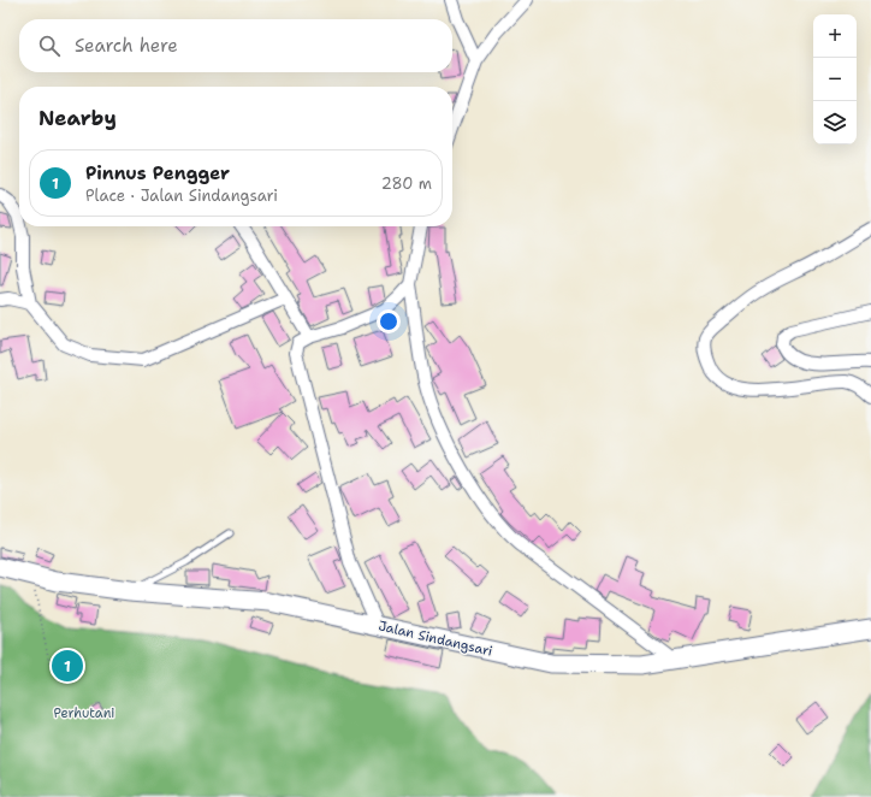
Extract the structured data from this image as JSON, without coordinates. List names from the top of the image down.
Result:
{
  "streets": {
    "main road": ["Jalan Sindangsari"]
  },
  "parks": ["Perhutani"],
  "page": {
    "map_buttons": ["+", "−"],
    "search": "Search here",
    "heading": "Nearby",
    "list": [
      {
        "mark": "1",
        "name": "Pinnus Pengger",
        "note": "Place · Jalan Sindangsari",
        "value": "280 m"
      }
    ],
    "pins": "1"
  }
}
